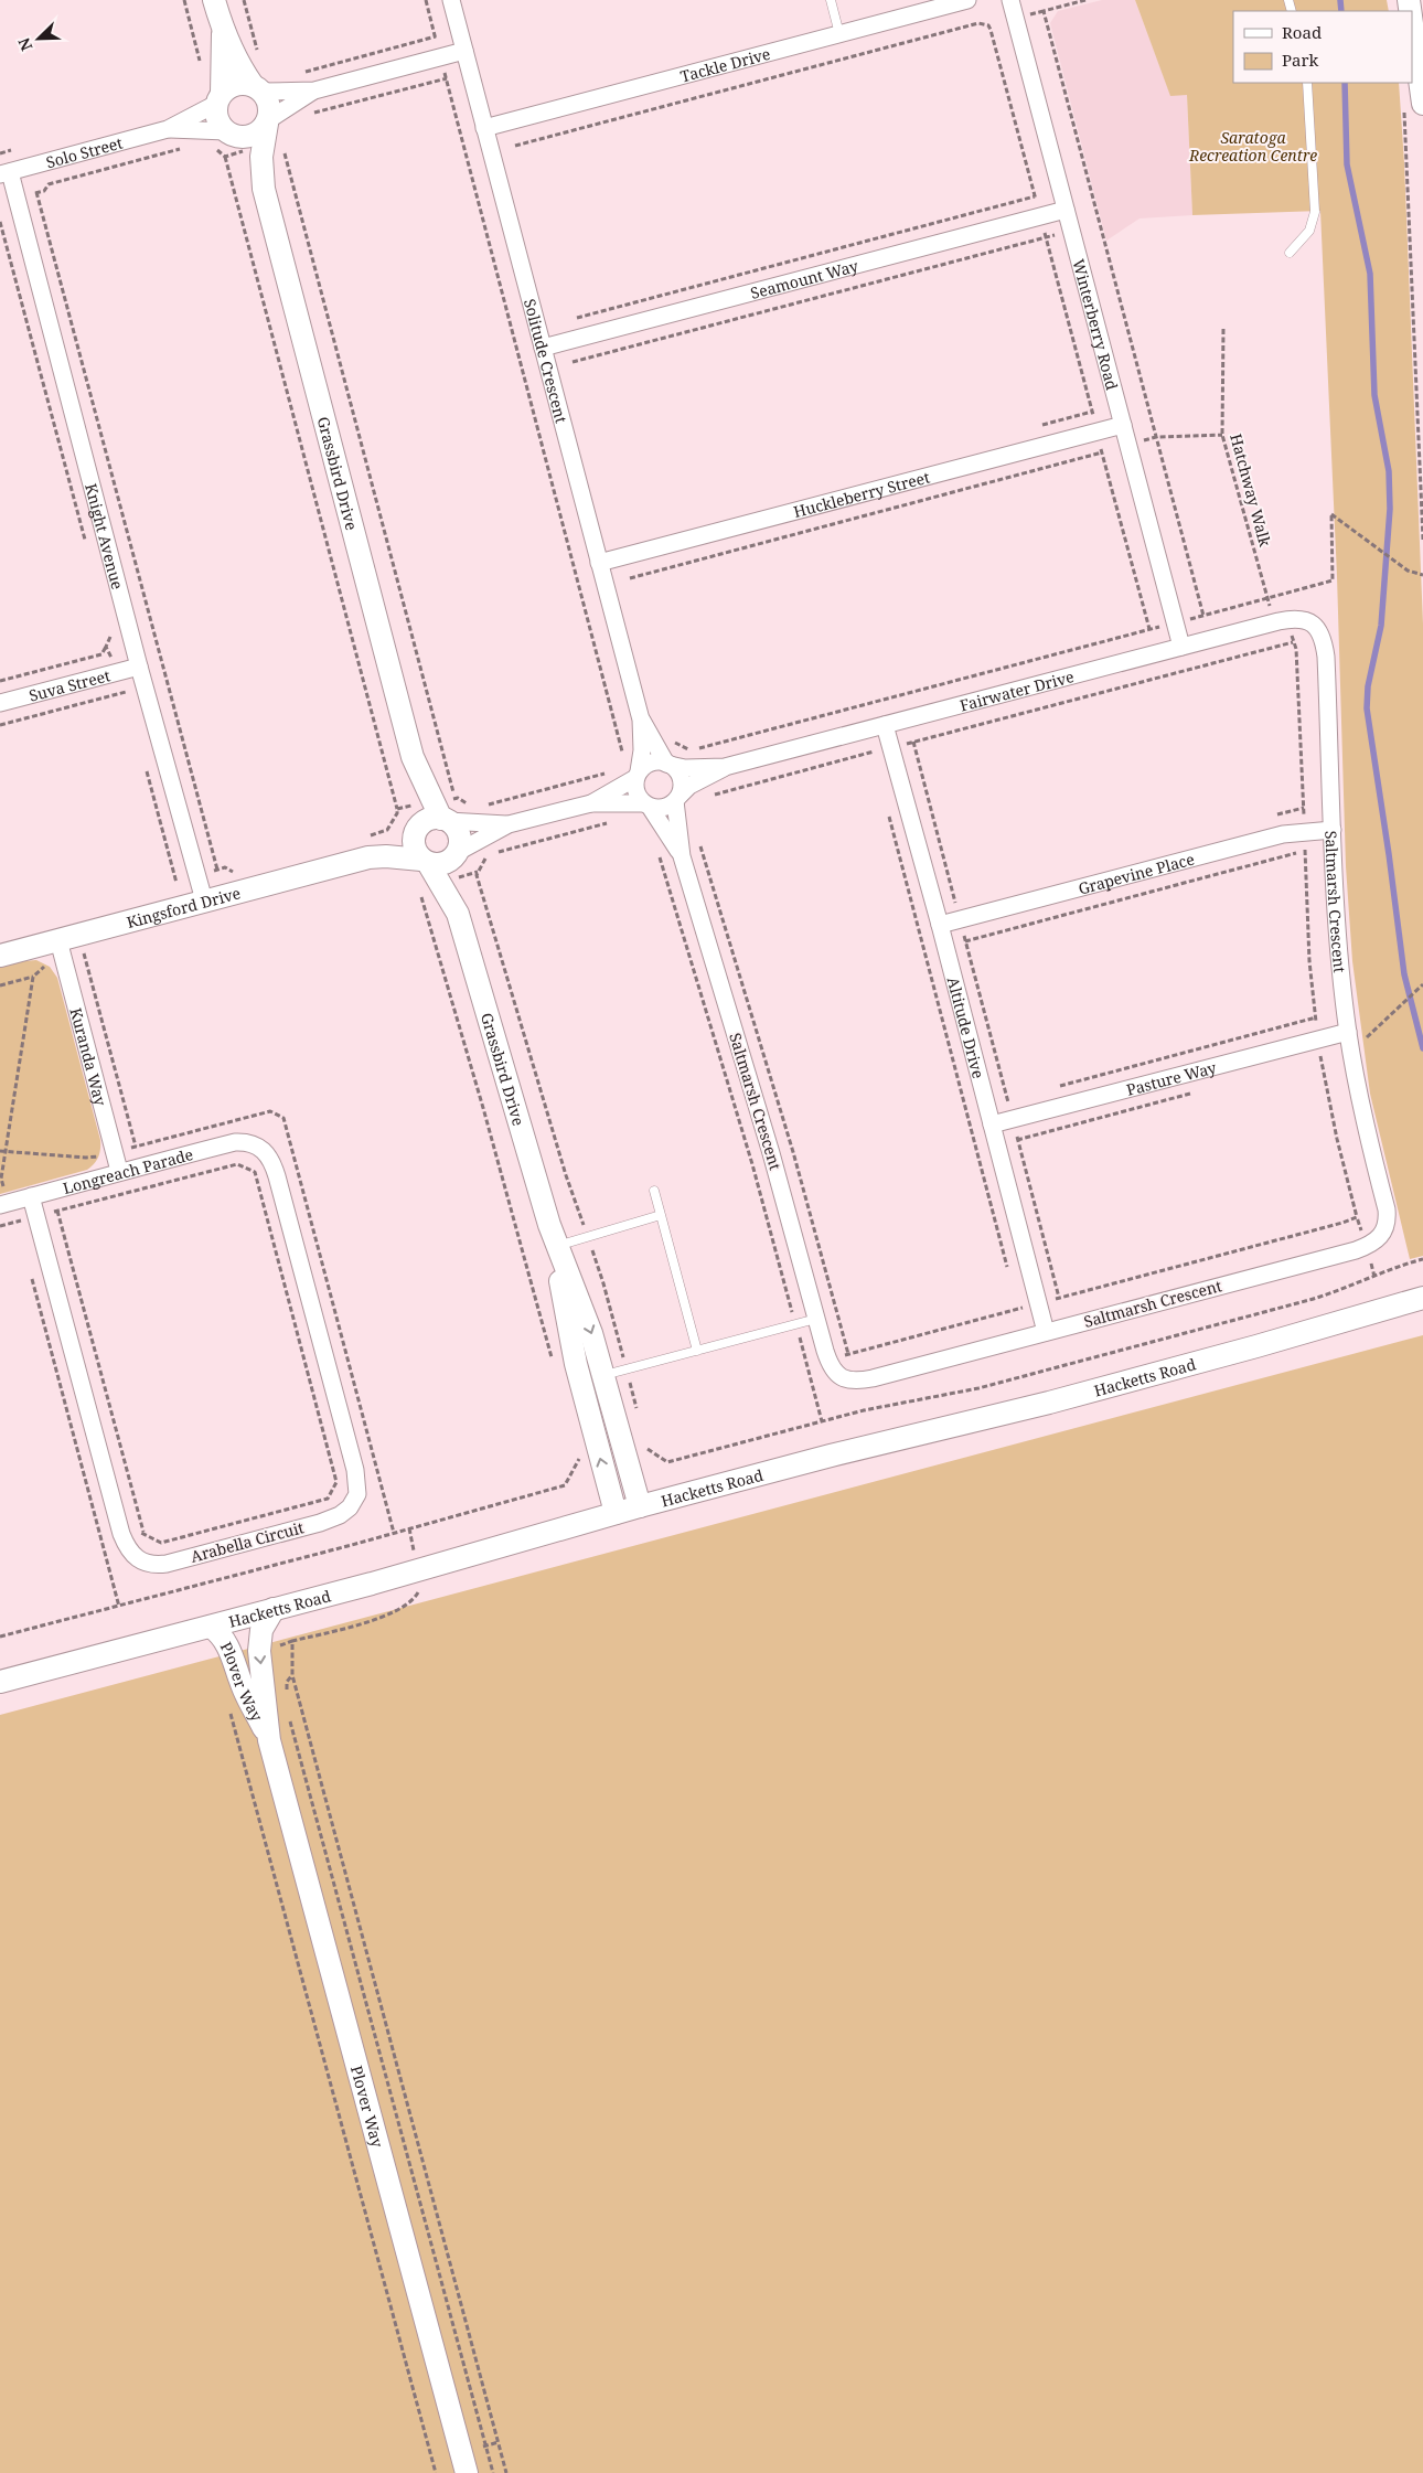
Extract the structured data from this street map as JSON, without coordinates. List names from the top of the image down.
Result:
{
  "streets": {
    "street": [
      "Tackle Drive",
      "Solo Street",
      "Seamount Way",
      "Winterberry Road",
      "Solitude Crescent",
      "Grassbird Drive",
      "Huckleberry Street",
      "Knight Avenue",
      "Suva Street",
      "Fairwater Drive",
      "Grapevine Place",
      "Saltmarsh Crescent",
      "Kingsford Drive",
      "Altitude Drive",
      "Kuranda Way",
      "Pasture Way",
      "Longreach Parade",
      "Hacketts Road",
      "Arabella Circuit",
      "Plover Way"
    ],
    "path": ["Hatchway Walk"]
  },
  "crossings": [
    ["Tackle Drive", "Solitude Crescent"],
    ["Solo Street", "Grassbird Drive"],
    ["Solo Street", "Knight Avenue"],
    ["Seamount Way", "Winterberry Road"],
    ["Seamount Way", "Solitude Crescent"],
    ["Winterberry Road", "Huckleberry Street"],
    ["Winterberry Road", "Fairwater Drive"],
    ["Solitude Crescent", "Huckleberry Street"],
    ["Solitude Crescent", "Fairwater Drive"],
    ["Grassbird Drive", "Kingsford Drive"],
    ["Grassbird Drive", "Hacketts Road"],
    ["Hatchway Walk", "Fairwater Drive"],
    ["Knight Avenue", "Suva Street"],
    ["Knight Avenue", "Kingsford Drive"],
    ["Fairwater Drive", "Saltmarsh Crescent"],
    ["Fairwater Drive", "Altitude Drive"],
    ["Grapevine Place", "Saltmarsh Crescent"],
    ["Grapevine Place", "Altitude Drive"],
    ["Saltmarsh Crescent", "Altitude Drive"],
    ["Saltmarsh Crescent", "Pasture Way"],
    ["Kingsford Drive", "Kuranda Way"],
    ["Altitude Drive", "Pasture Way"],
    ["Kuranda Way", "Longreach Parade"],
    ["Longreach Parade", "Arabella Circuit"],
    ["Hacketts Road", "Plover Way"]
  ],
  "parks": ["Saratoga Recreation Centre"],
  "legend": ["Road", "Park"],
  "north": "bottom left"
}
